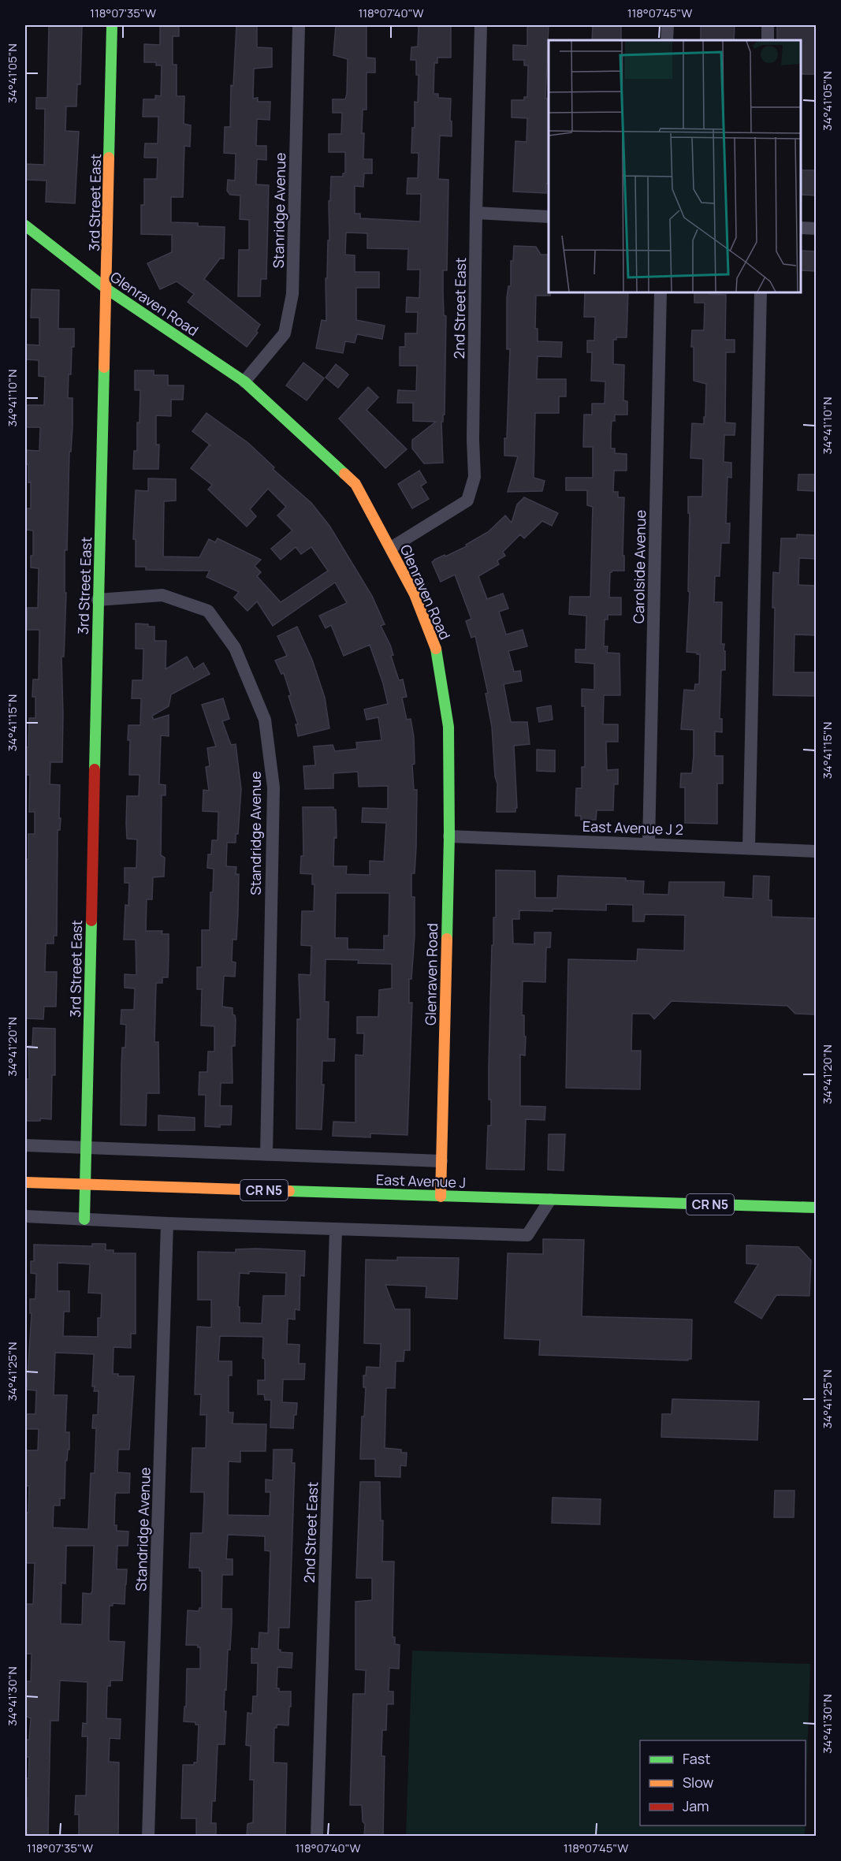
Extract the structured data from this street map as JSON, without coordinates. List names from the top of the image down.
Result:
{
  "streets": {
    "street": [
      "3rd Street East",
      "Stanridge Avenue",
      "Glenraven Road",
      "2nd Street East",
      "Carolside Avenue",
      "East Avenue J 2",
      "Standridge Avenue",
      "East Avenue J",
      "CR N5"
    ]
  },
  "crossings": [
    ["3rd Street East", "Glenraven Road"],
    ["3rd Street East", "Standridge Avenue"],
    ["3rd Street East", "East Avenue J"],
    ["Stanridge Avenue", "Glenraven Road"],
    ["Glenraven Road", "2nd Street East"],
    ["Glenraven Road", "East Avenue J 2"],
    ["Glenraven Road", "East Avenue J"],
    ["Carolside Avenue", "East Avenue J 2"],
    ["Standridge Avenue", "East Avenue J"]
  ],
  "legend": ["Fast", "Slow", "Jam"],
  "coordinates": [
    "118°07'35\"W",
    "118°07'40\"W",
    "118°07'45\"W",
    "34°41'05\"N",
    "34°41'10\"N",
    "34°41'15\"N",
    "34°41'20\"N",
    "34°41'25\"N",
    "34°41'30\"N"
  ]
}
